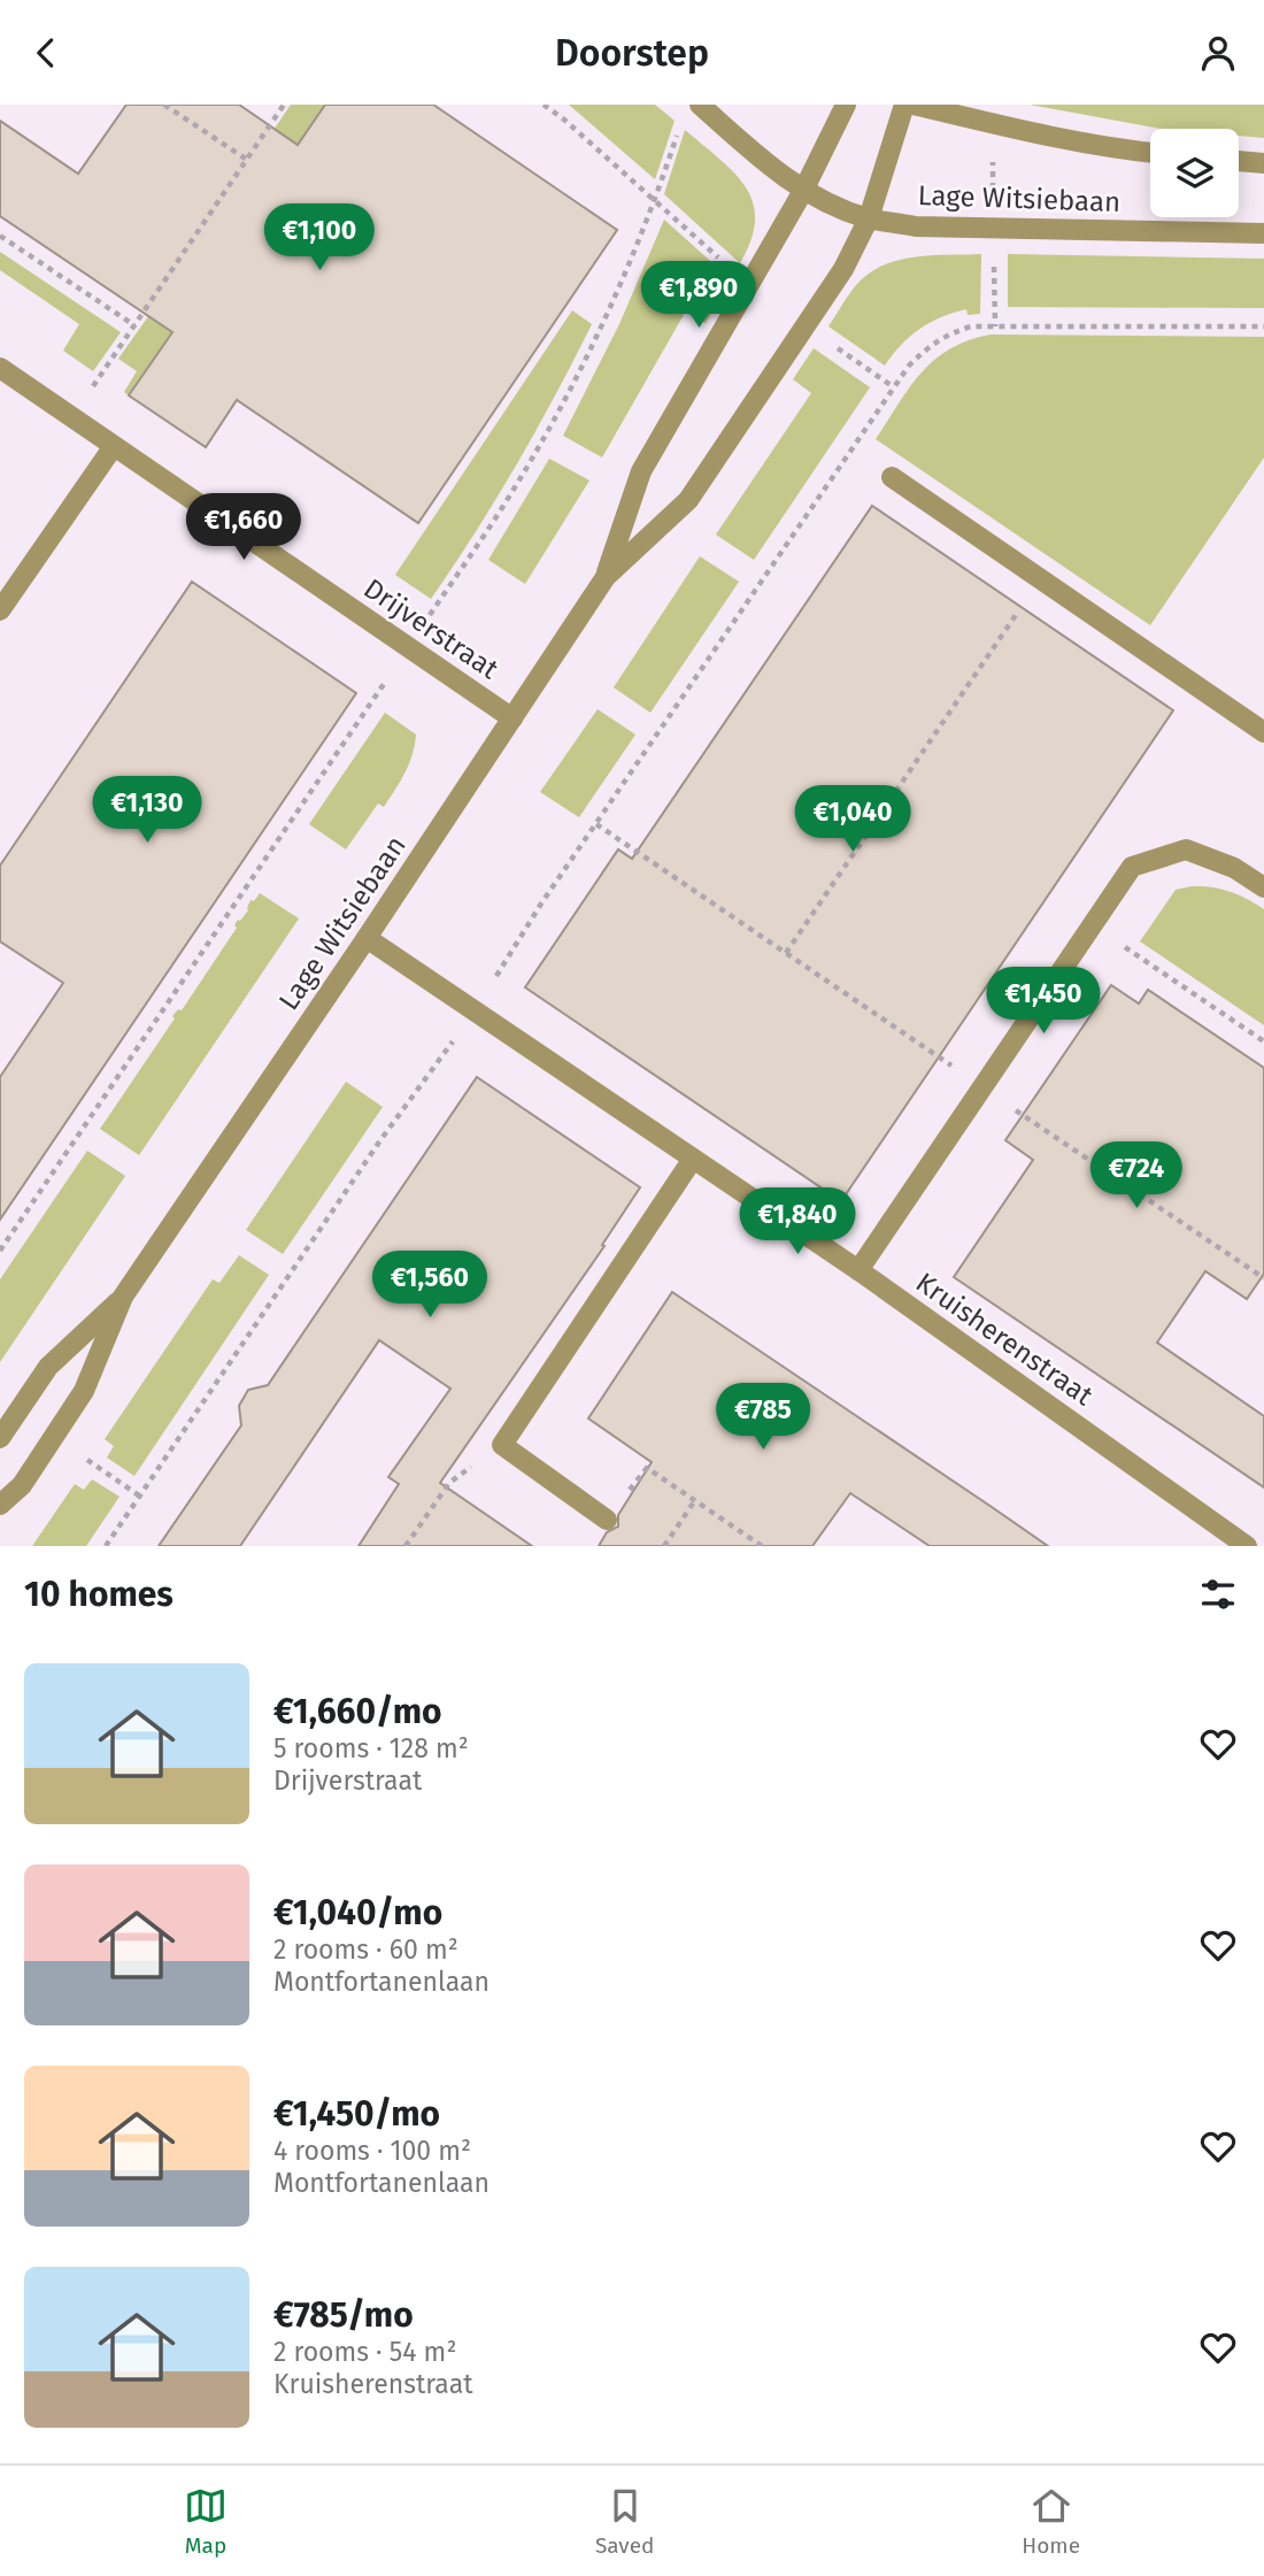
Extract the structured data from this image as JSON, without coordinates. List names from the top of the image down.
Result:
{
  "streets": {
    "street": ["Lage Witsiebaan", "Drijverstraat", "Kruisherenstraat"]
  },
  "crossings": [
    ["Lage Witsiebaan", "Drijverstraat"],
    ["Lage Witsiebaan", "Kruisherenstraat"]
  ],
  "page": {
    "header": "Doorstep",
    "price": [
      "€1,100",
      "€1,890",
      "€1,660",
      "€1,130",
      "€1,040",
      "€1,450",
      "€724",
      "€1,840",
      "€1,560",
      "€785"
    ],
    "heading": "10 homes",
    "list": [
      {
        "name": "€1,660/mo",
        "note": "5 rooms · 128 m² · Drijverstraat"
      },
      {
        "name": "€1,040/mo",
        "note": "2 rooms · 60 m² · Montfortanenlaan"
      },
      {
        "name": "€1,450/mo",
        "note": "4 rooms · 100 m² · Montfortanenlaan"
      },
      {
        "name": "€785/mo",
        "note": "2 rooms · 54 m² · Kruisherenstraat"
      }
    ],
    "tabs": ["Map", "Saved", "Home"]
  }
}
